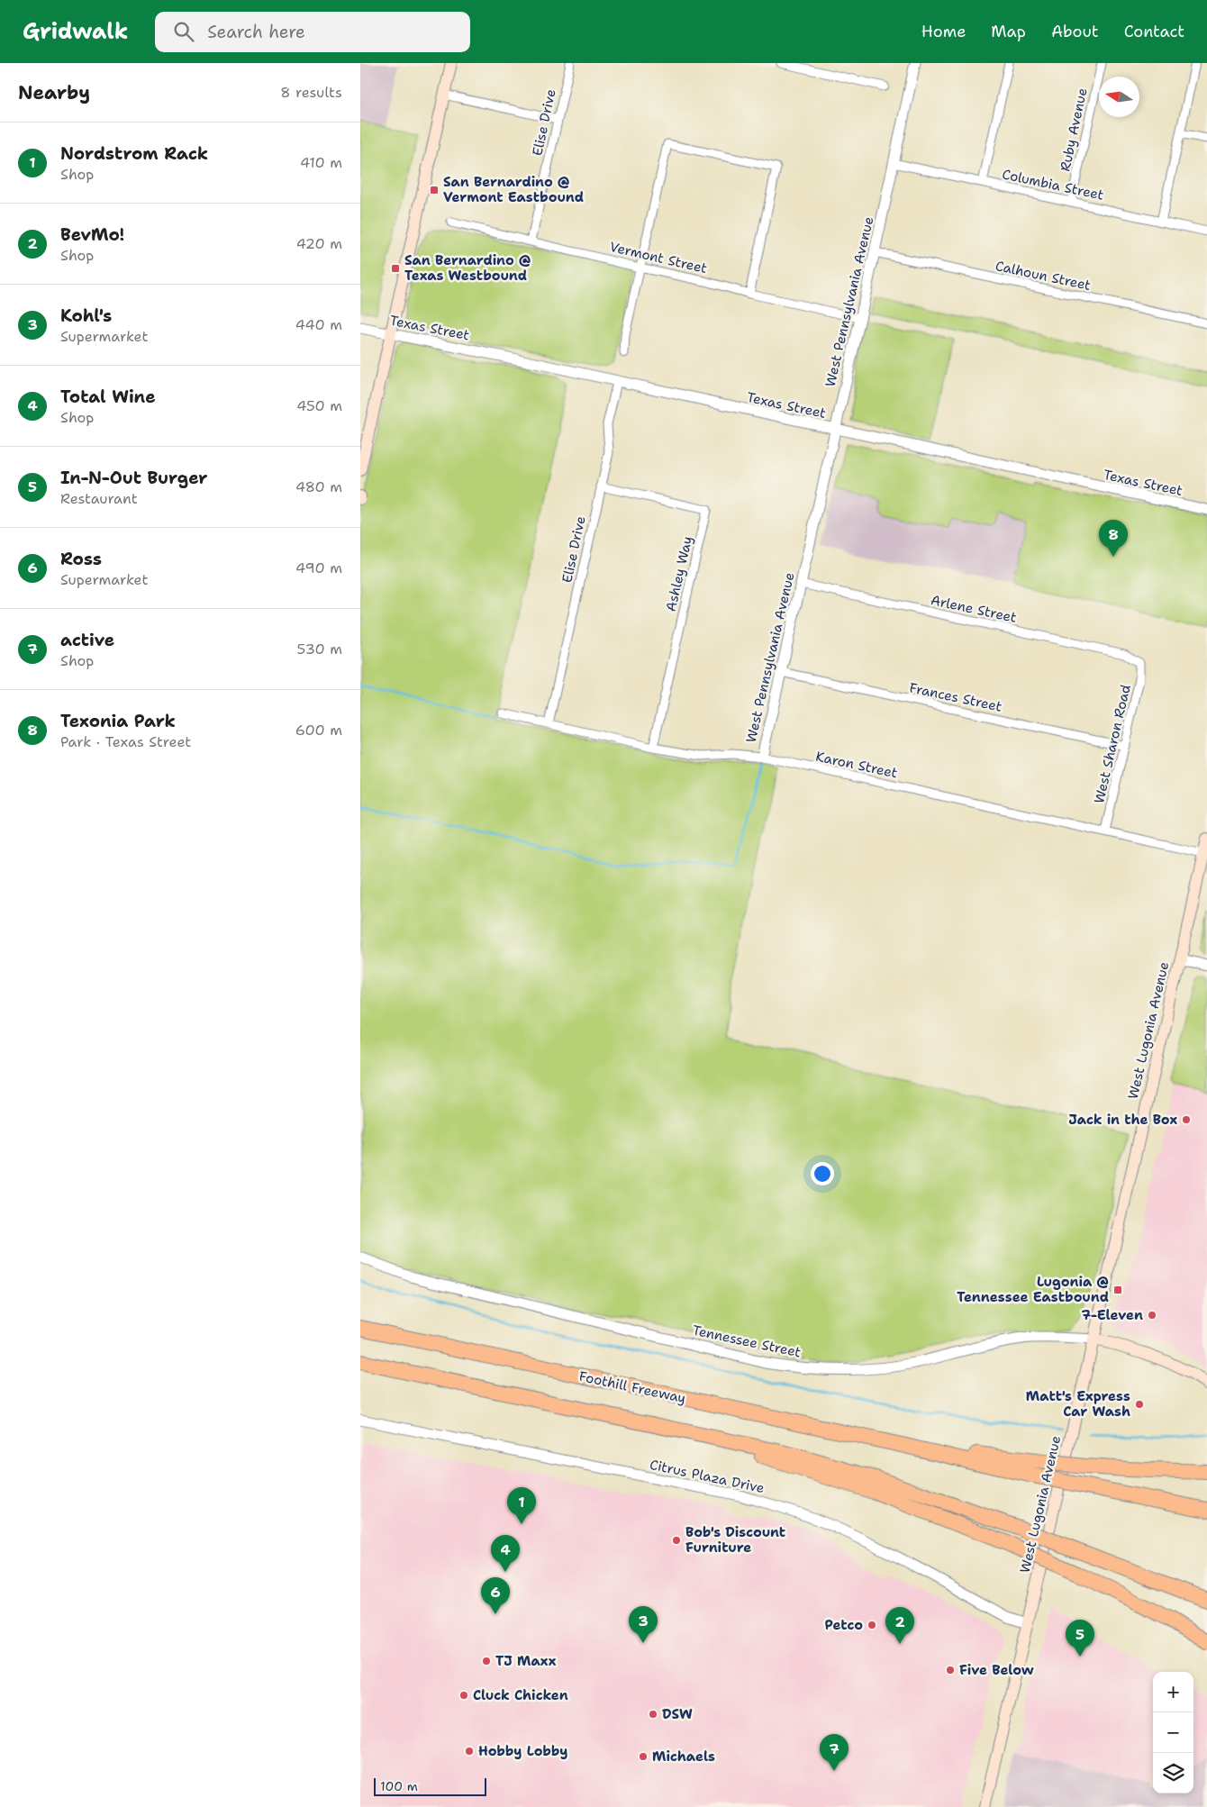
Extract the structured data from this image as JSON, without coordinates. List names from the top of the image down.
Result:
{
  "streets": {
    "highway": ["Foothill Freeway"],
    "main road": ["West Lugonia Avenue", "Tennessee Street"],
    "street": [
      "Elise Drive",
      "Ruby Avenue",
      "Columbia Street",
      "Vermont Street",
      "Calhoun Street",
      "West Pennsylvania Avenue",
      "Texas Street",
      "Ashley Way",
      "Arlene Street",
      "Frances Street",
      "West Sharon Road",
      "Karon Street",
      "Citrus Plaza Drive"
    ]
  },
  "crossings": [
    ["Elise Drive", "Vermont Street"],
    ["Elise Drive", "Texas Street"],
    ["Elise Drive", "Ashley Way"],
    ["Elise Drive", "Karon Street"],
    ["Ruby Avenue", "Columbia Street"],
    ["Columbia Street", "West Pennsylvania Avenue"],
    ["Vermont Street", "West Pennsylvania Avenue"],
    ["Calhoun Street", "West Pennsylvania Avenue"],
    ["West Pennsylvania Avenue", "Texas Street"],
    ["West Pennsylvania Avenue", "Arlene Street"],
    ["West Pennsylvania Avenue", "Frances Street"],
    ["West Pennsylvania Avenue", "Karon Street"],
    ["Ashley Way", "Karon Street"],
    ["Arlene Street", "West Sharon Road"],
    ["Frances Street", "West Sharon Road"],
    ["West Sharon Road", "Karon Street"],
    ["Karon Street", "West Lugonia Avenue"],
    ["West Lugonia Avenue", "Tennessee Street"],
    ["West Lugonia Avenue", "Citrus Plaza Drive"]
  ],
  "places": {
    "transit": ["San Bernardino @ Vermont Eastbound", "San Bernardino @ Texas Westbound", "Lugonia @ Tennessee Eastbound"],
    "other": [
      "Jack in the Box",
      "7-Eleven",
      "Matt's Express Car Wash",
      "Bob's Discount Furniture",
      "Petco",
      "TJ Maxx",
      "Five Below",
      "Cluck Chicken",
      "DSW",
      "Hobby Lobby",
      "Michaels"
    ]
  },
  "scale_bar": "100 m",
  "north": "left",
  "page": {
    "header": "Gridwalk",
    "search": "Search here",
    "nav": [
      "Home",
      "Map",
      "About",
      "Contact"
    ],
    "heading": ["Nearby", "8 results"],
    "list": [
      {
        "mark": "1",
        "name": "Nordstrom Rack",
        "note": "Shop",
        "value": "410 m"
      },
      {
        "mark": "2",
        "name": "BevMo!",
        "note": "Shop",
        "value": "420 m"
      },
      {
        "mark": "3",
        "name": "Kohl's",
        "note": "Supermarket",
        "value": "440 m"
      },
      {
        "mark": "4",
        "name": "Total Wine",
        "note": "Shop",
        "value": "450 m"
      },
      {
        "mark": "5",
        "name": "In-N-Out Burger",
        "note": "Restaurant",
        "value": "480 m"
      },
      {
        "mark": "6",
        "name": "Ross",
        "note": "Supermarket",
        "value": "490 m"
      },
      {
        "mark": "7",
        "name": "active",
        "note": "Shop",
        "value": "530 m"
      },
      {
        "mark": "8",
        "name": "Texonia Park",
        "note": "Park · Texas Street",
        "value": "600 m"
      }
    ],
    "pins": [
      "8",
      "1",
      "4",
      "6",
      "3",
      "2",
      "5",
      "7"
    ],
    "map_buttons": ["+", "−"],
    "scale": "100 m"
  }
}
